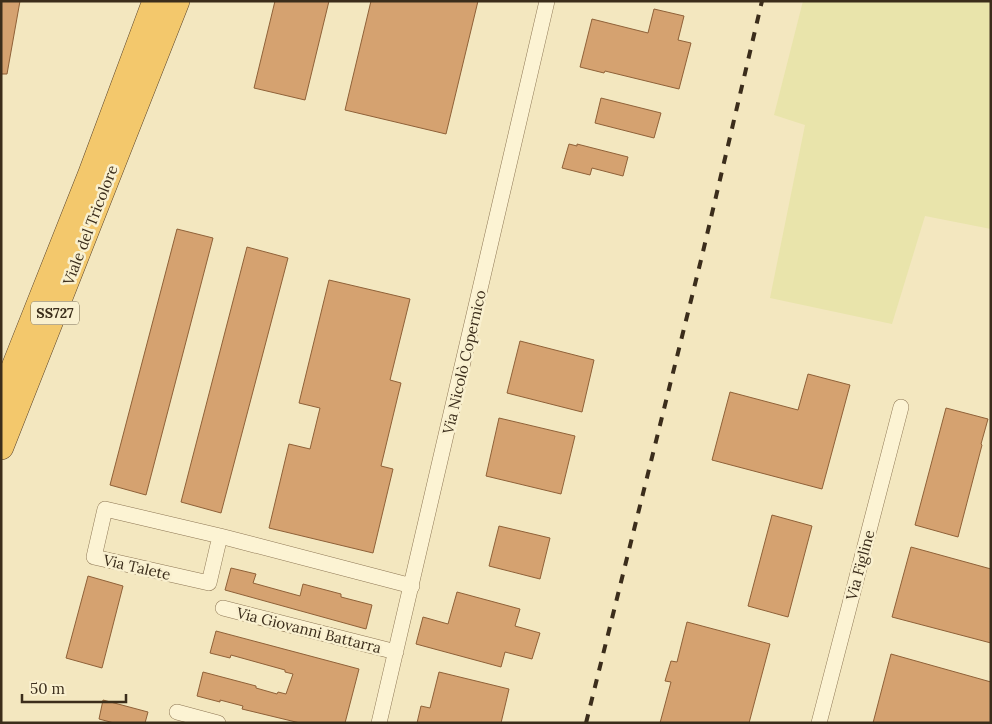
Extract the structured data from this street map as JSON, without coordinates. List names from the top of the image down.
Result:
{
  "streets": {
    "highway": ["Viale del Tricolore", "SS727"],
    "street": [
      "Via Nicolò Copernico",
      "Via Figline",
      "Via Talete",
      "Via Giovanni Battarra"
    ]
  },
  "crossings": [
    ["Via Nicolò Copernico", "Via Talete"],
    ["Via Nicolò Copernico", "Via Giovanni Battarra"]
  ],
  "scale_bar": "50 m"
}
